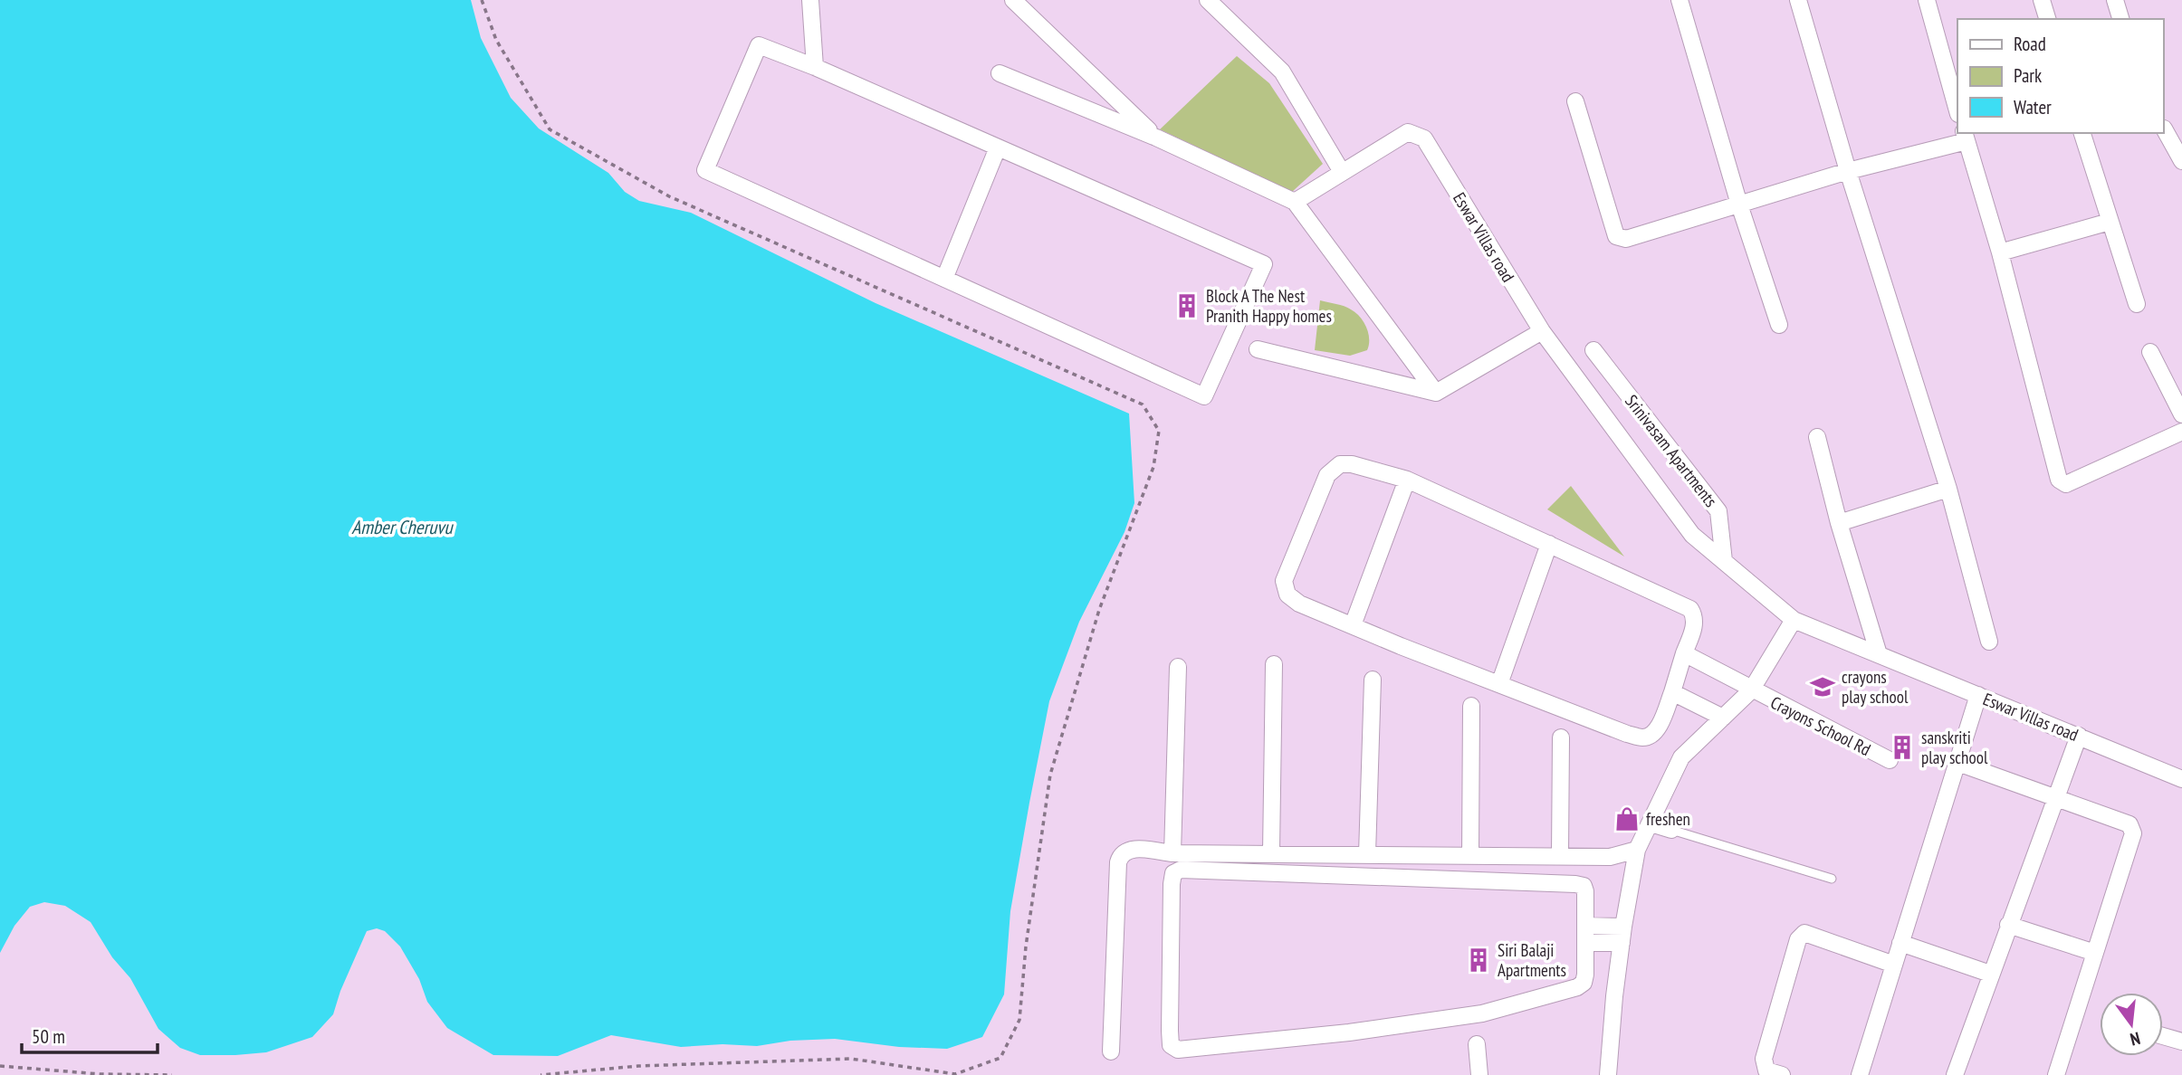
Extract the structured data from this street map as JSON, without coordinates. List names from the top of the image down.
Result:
{
  "streets": {
    "street": ["Eswar Villas road", "Srinivasam Apartments", "Crayons School Rd"]
  },
  "crossings": [
    ["Eswar Villas road", "Srinivasam Apartments"]
  ],
  "water": ["Amber Cheruvu"],
  "places": {
    "building": ["Block A The Nest Pranith Happy homes", "sanskriti play school", "Siri Balaji Apartments"],
    "school or university": ["crayons play school"],
    "shop": ["freshen"]
  },
  "legend": ["Road", "Park", "Water"],
  "scale_bar": "50 m",
  "north": "bottom"
}
